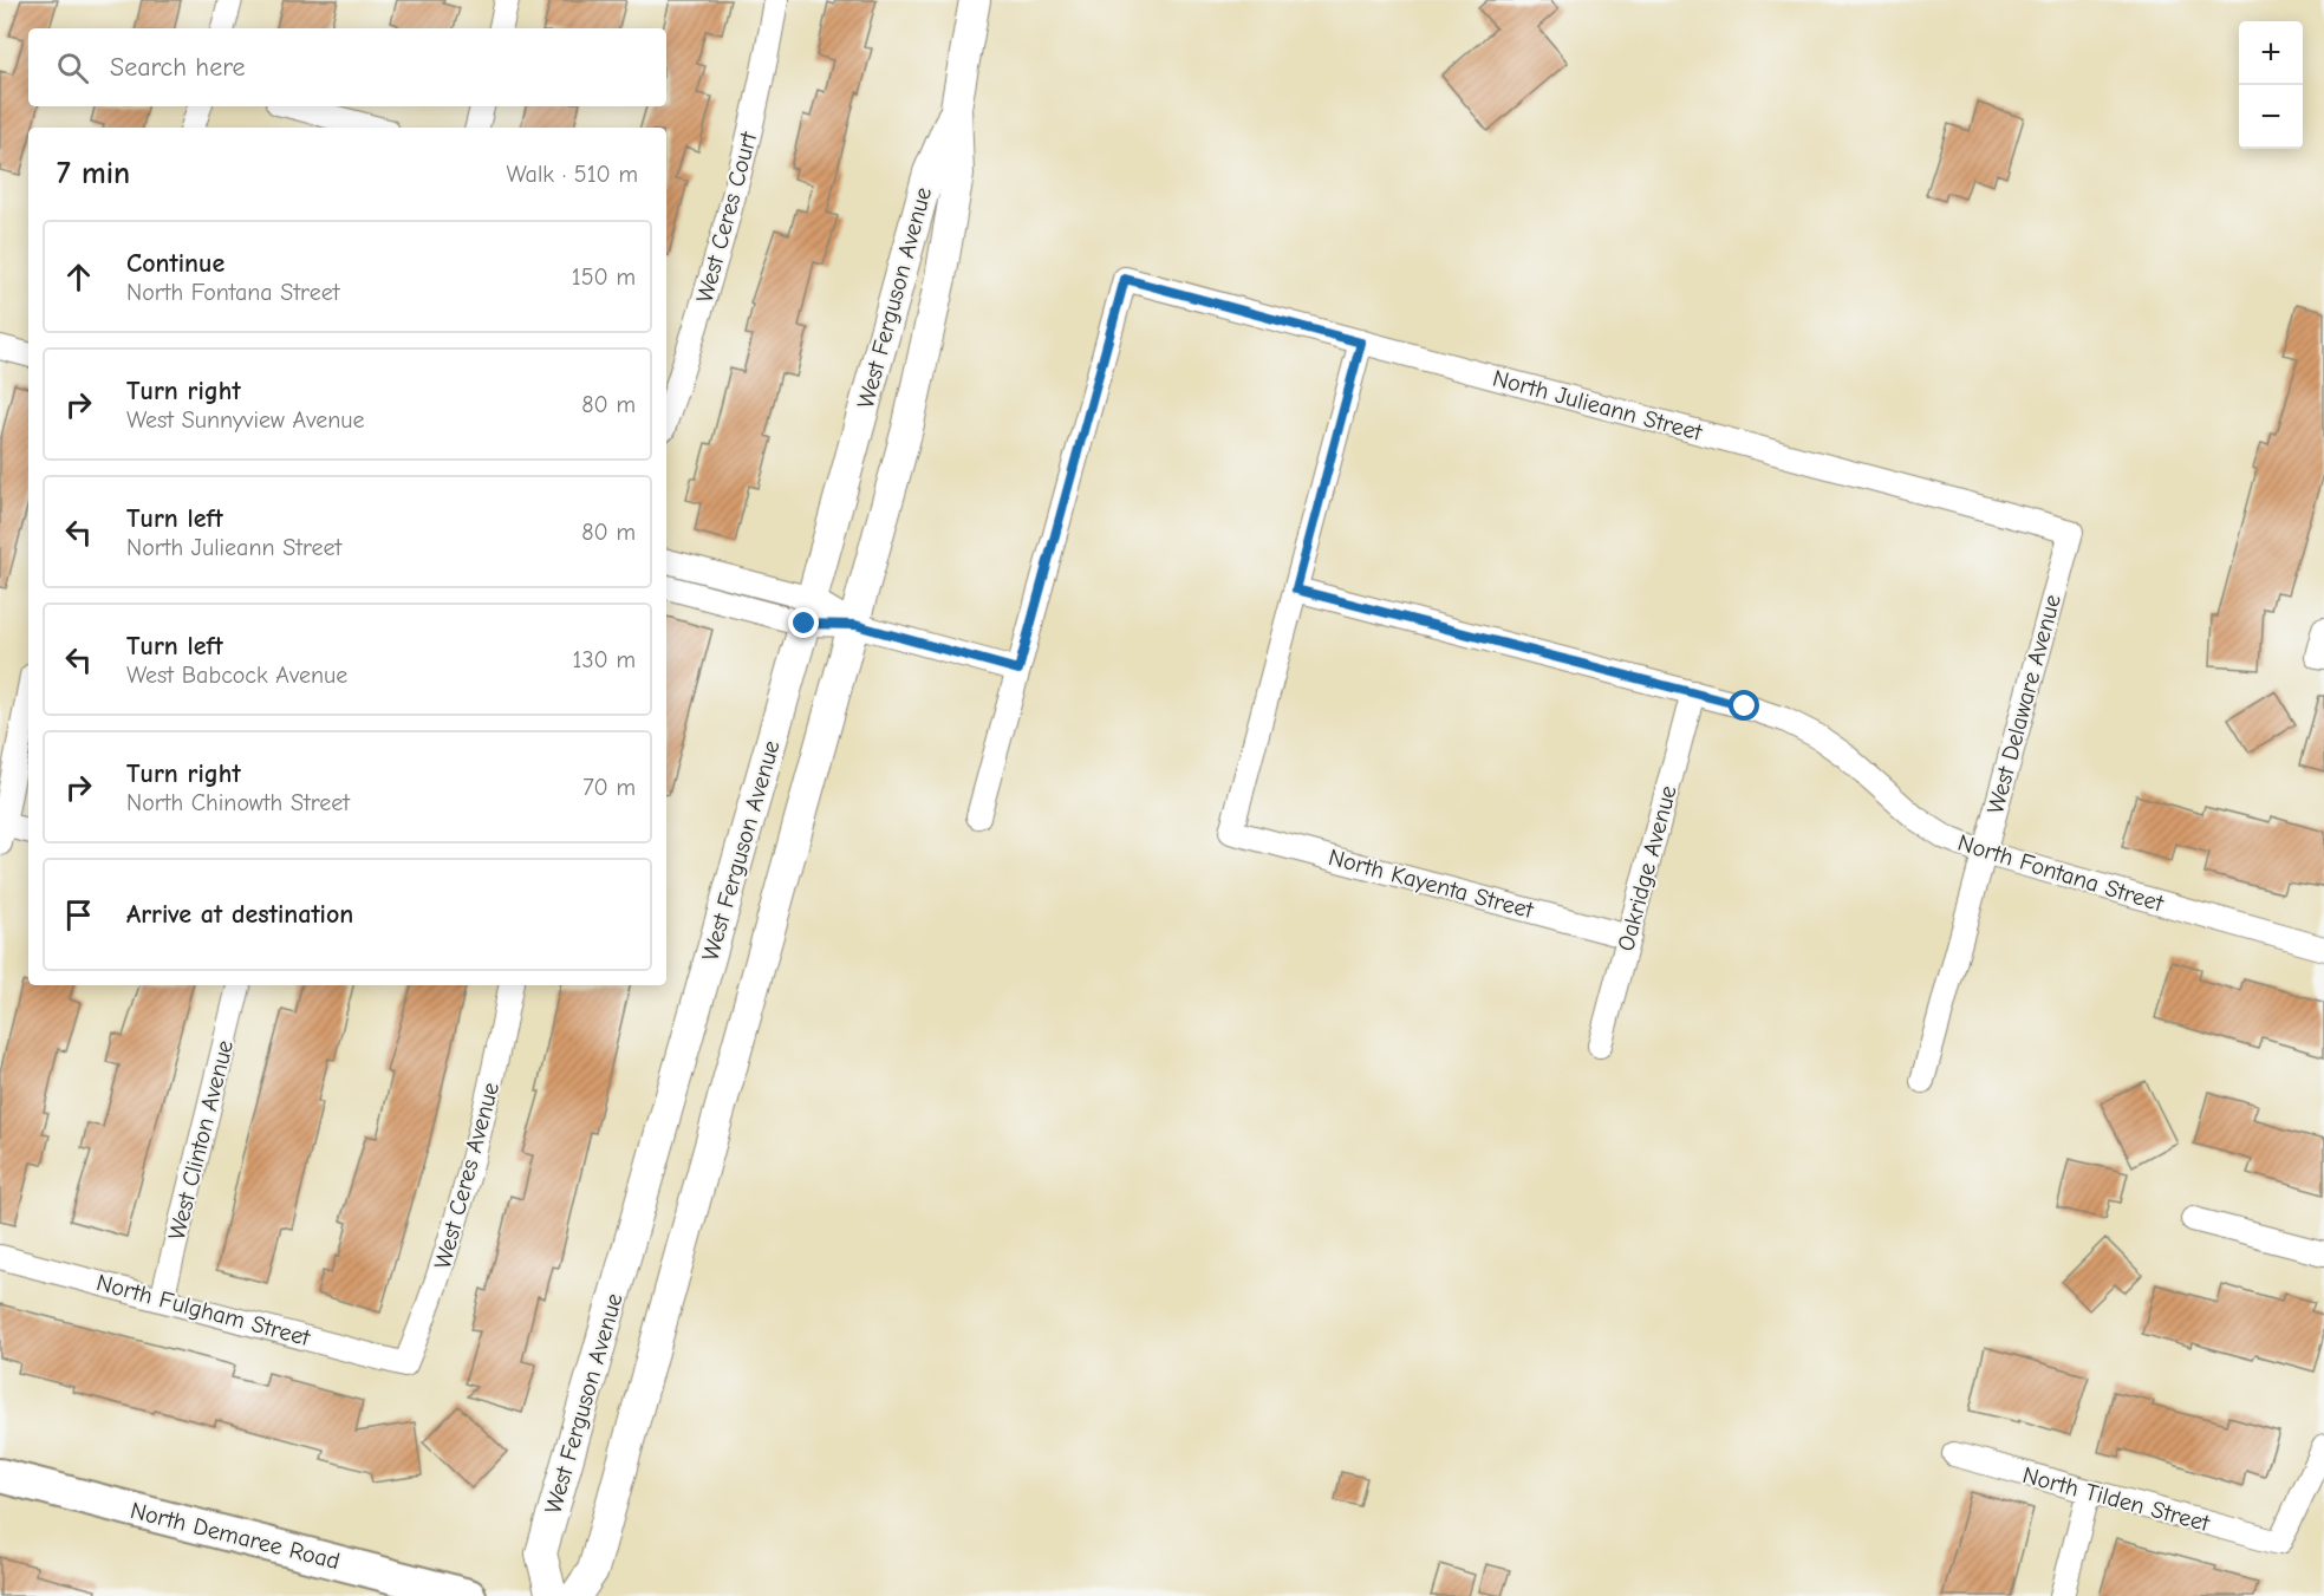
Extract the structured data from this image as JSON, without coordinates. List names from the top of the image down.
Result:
{
  "streets": {
    "main road": ["North Demaree Road"],
    "street": [
      "West Ceres Court",
      "West Ferguson Avenue",
      "North Julieann Street",
      "West Delaware Avenue",
      "Oakridge Avenue",
      "North Fontana Street",
      "North Kayenta Street",
      "West Clinton Avenue",
      "West Ceres Avenue",
      "North Fulgham Street",
      "North Tilden Street"
    ]
  },
  "crossings": [
    ["North Julieann Street", "West Delaware Avenue"],
    ["West Delaware Avenue", "North Fontana Street"],
    ["Oakridge Avenue", "North Fontana Street"],
    ["Oakridge Avenue", "North Kayenta Street"],
    ["North Fontana Street", "North Kayenta Street"],
    ["West Clinton Avenue", "North Fulgham Street"],
    ["West Ceres Avenue", "North Fulgham Street"]
  ],
  "page": {
    "map_buttons": ["+", "−"],
    "search": "Search here",
    "heading": ["7 min", "Walk · 510 m"],
    "list": [
      ["Continue", "North Fontana Street", "150 m"],
      ["Turn right", "West Sunnyview Avenue", "80 m"],
      ["Turn left", "North Julieann Street", "80 m"],
      ["Turn left", "West Babcock Avenue", "130 m"],
      ["Turn right", "North Chinowth Street", "70 m"],
      "Arrive at destination"
    ]
  }
}
